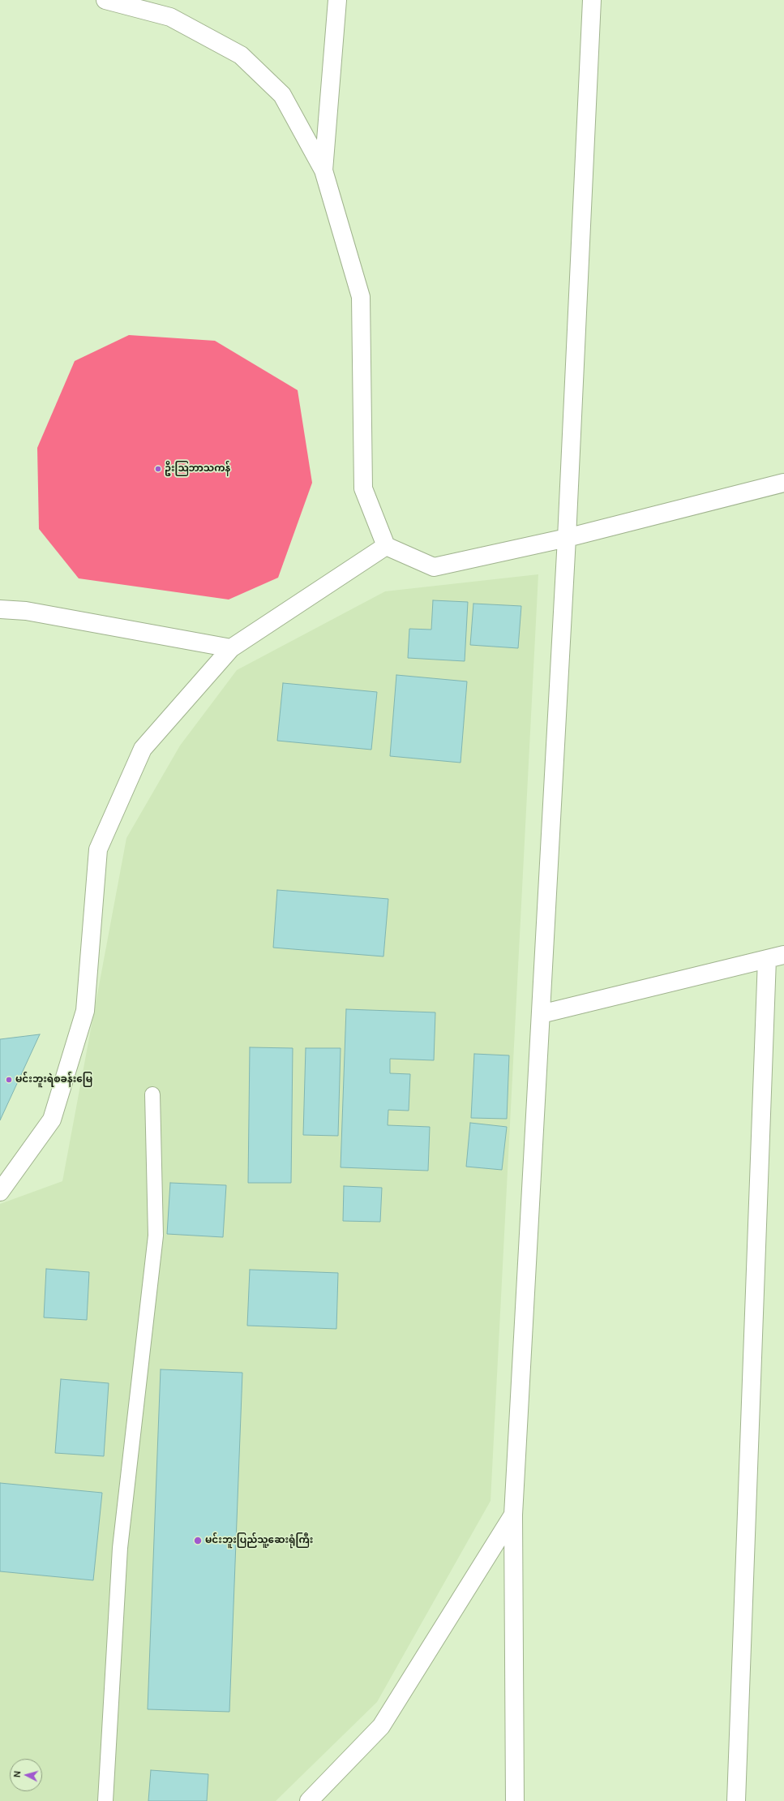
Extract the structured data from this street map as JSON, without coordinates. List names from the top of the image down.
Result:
{
  "places": ["ဦးဩဘာသကန်", "မင်းဘူးရဲစခန်းမြေ", "မင်းဘူးပြည်သူ့ဆေးရုံကြီး"],
  "north": "left"
}
